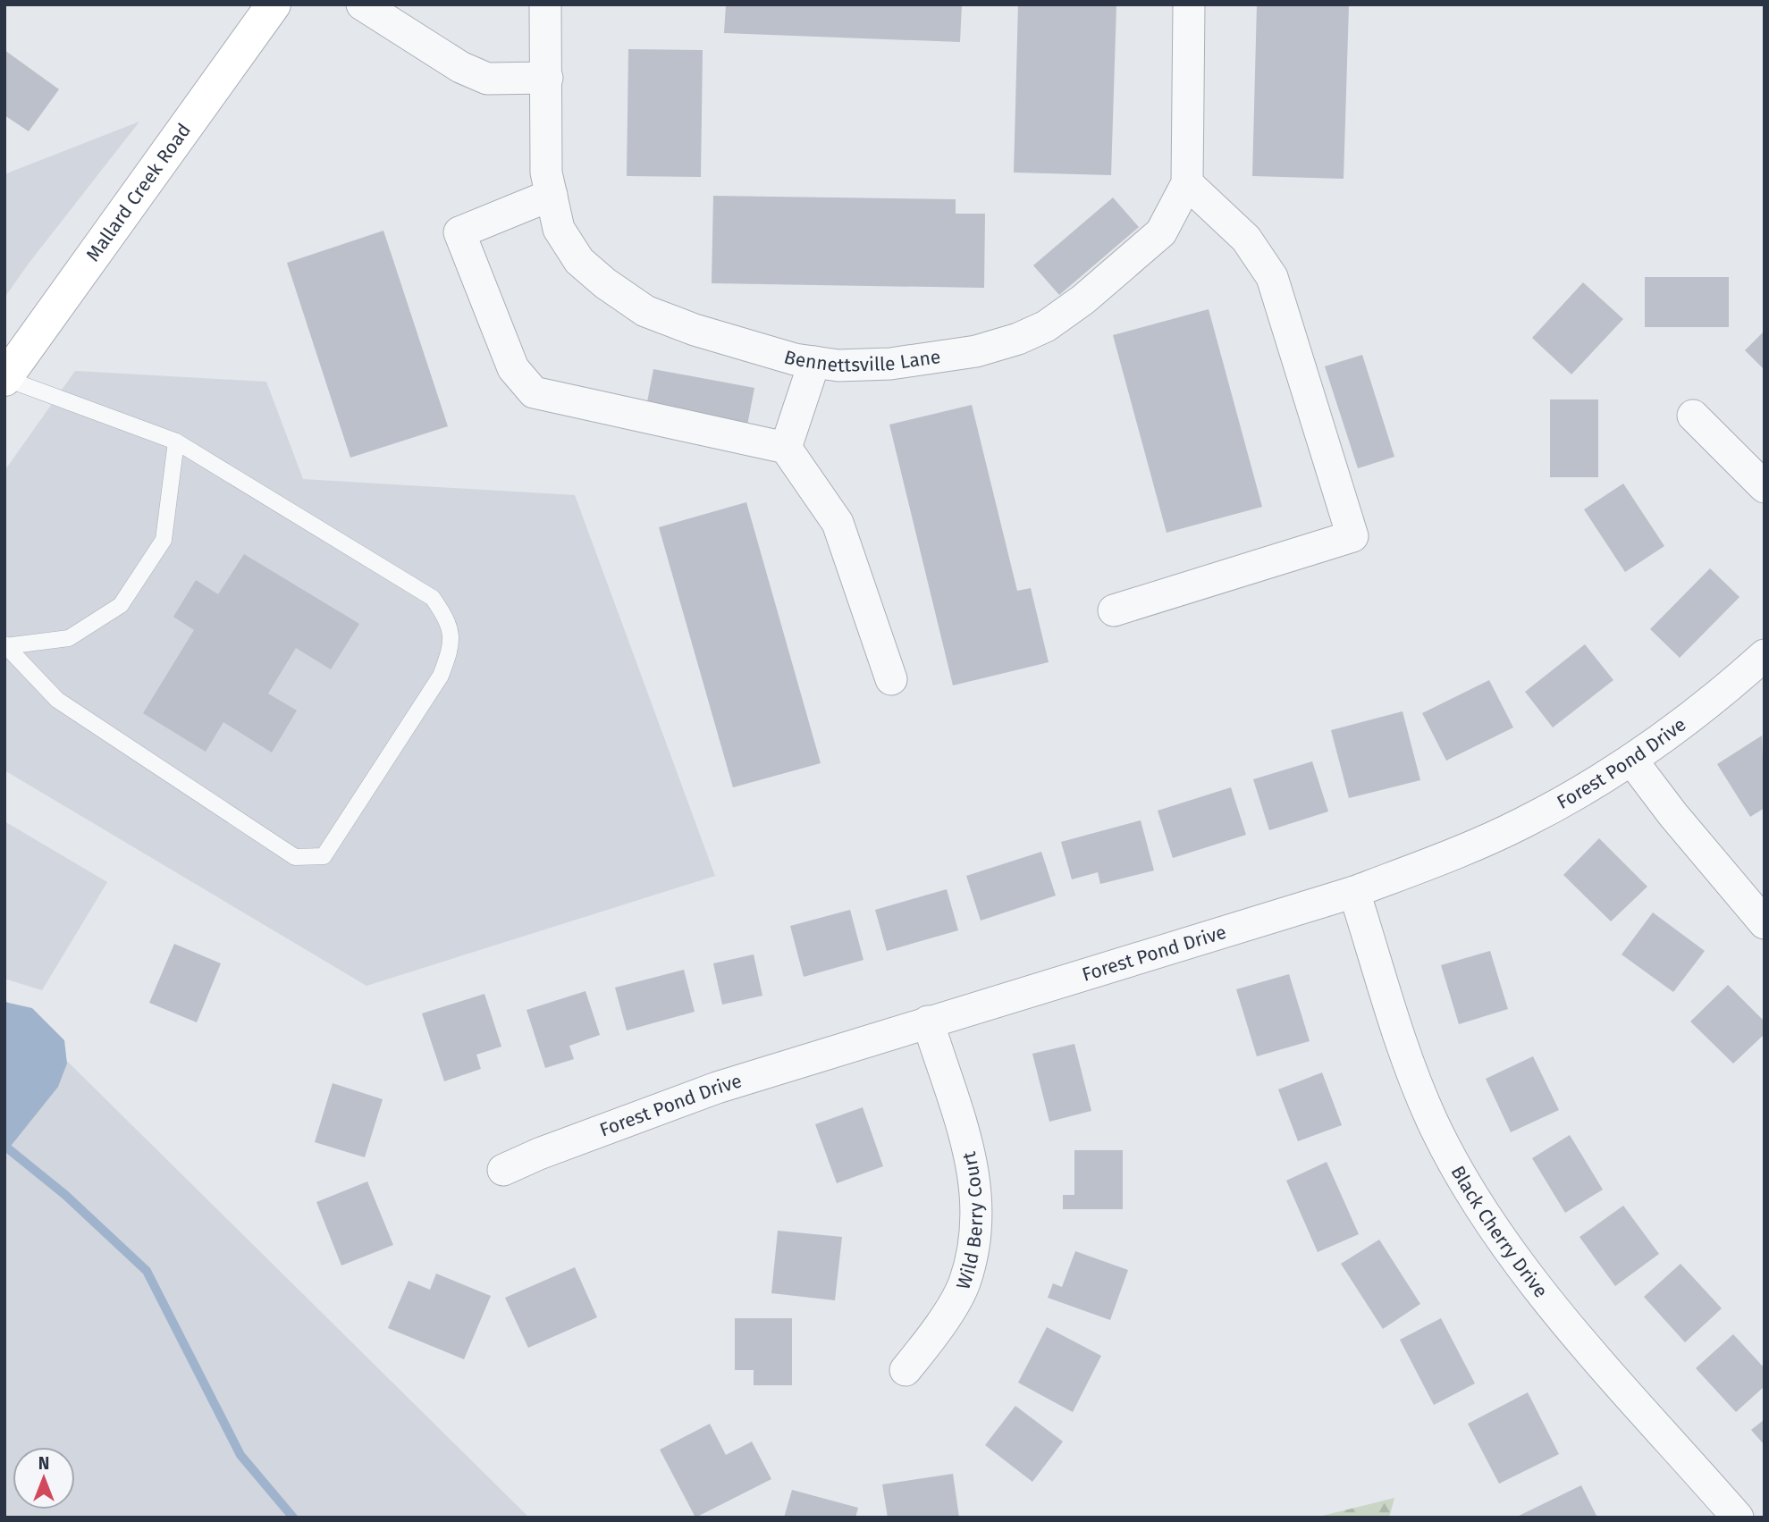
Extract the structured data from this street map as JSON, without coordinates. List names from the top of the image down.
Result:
{
  "streets": {
    "main road": ["Mallard Creek Road"],
    "street": [
      "Bennettsville Lane",
      "Forest Pond Drive",
      "Wild Berry Court",
      "Black Cherry Drive"
    ]
  },
  "crossings": [
    ["Forest Pond Drive", "Wild Berry Court"],
    ["Forest Pond Drive", "Black Cherry Drive"]
  ],
  "north": "top"
}
